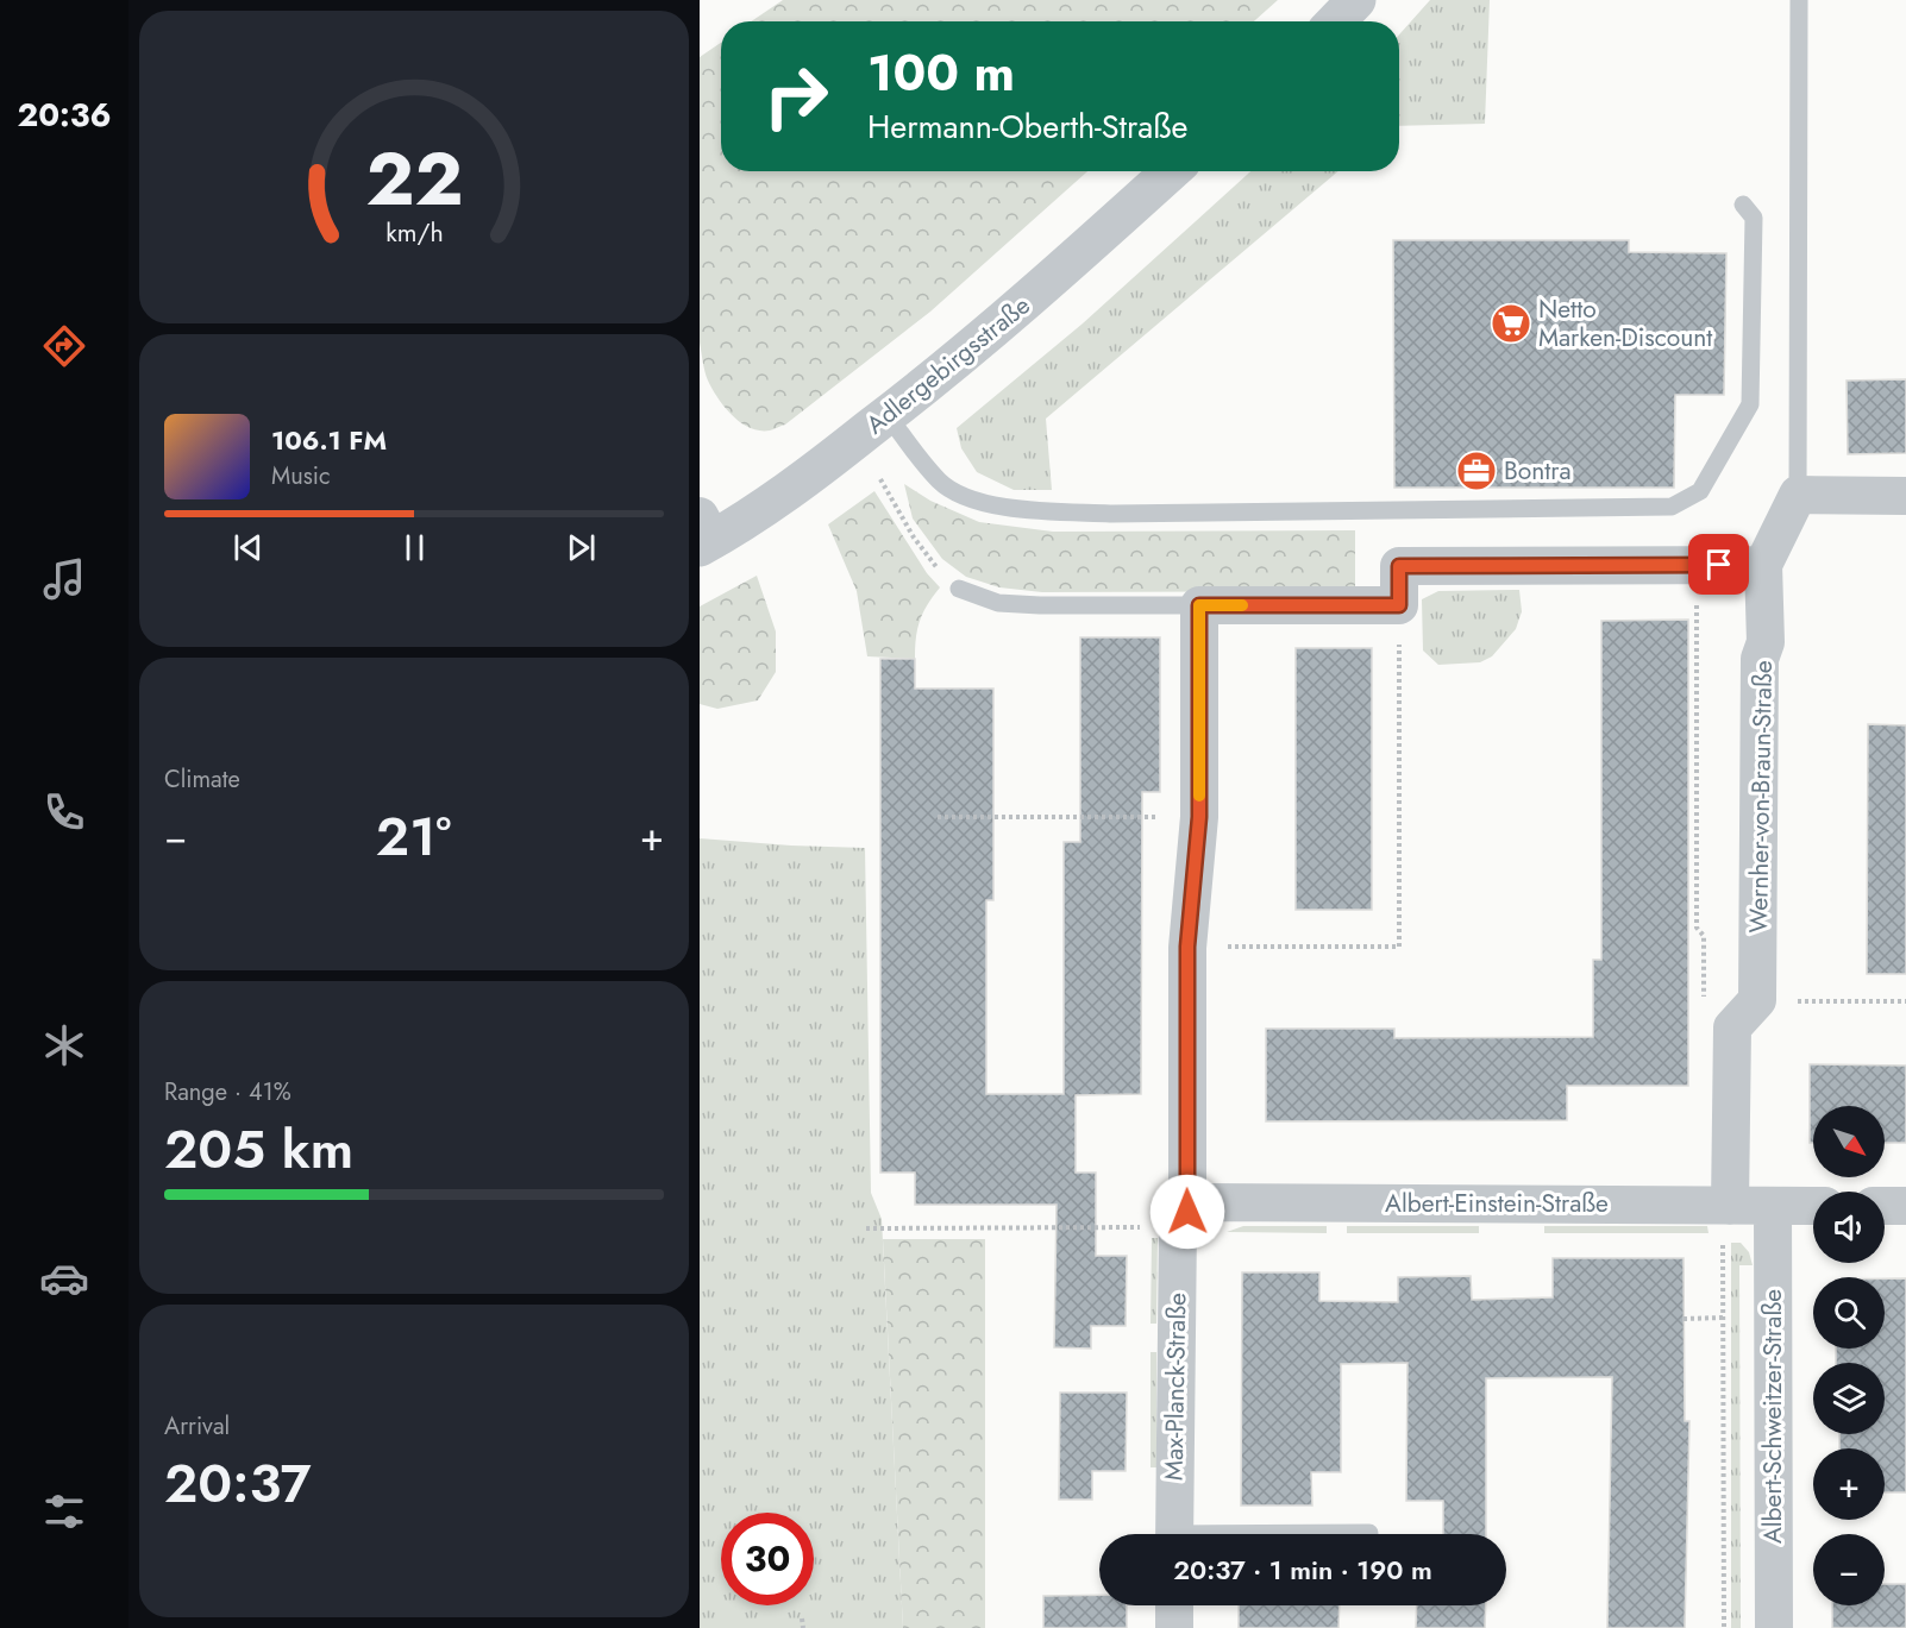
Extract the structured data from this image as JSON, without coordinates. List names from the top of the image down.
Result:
{
  "streets": {
    "street": [
      "Adlergebirgsstraße",
      "Wernher-von-Braun-Straße",
      "Albert-Einstein-Straße",
      "Max-Planck-Straße",
      "Albert-Schweitzer-Straße"
    ]
  },
  "crossings": [
    ["Albert-Einstein-Straße", "Max-Planck-Straße"],
    ["Albert-Einstein-Straße", "Albert-Schweitzer-Straße"]
  ],
  "places": {
    "supermarket": ["Netto Marken-Discount"],
    "office": ["Bontra"]
  },
  "north": "bottom right",
  "page": {
    "tabs": "20:36",
    "turn": ["100 m", "Hermann-Oberth-Straße"],
    "song": ["106.1 FM", "Music"],
    "tile": [
      "Climate",
      ["Range · 41%", "205 km"],
      ["Arrival", "20:37"]
    ],
    "heat": ["−", "21°", "+"],
    "map_buttons": ["+", "−"],
    "limit": "30",
    "trip": "20:37 · 1 min · 190 m",
    "gauge": ["22", "km/h"]
  }
}
